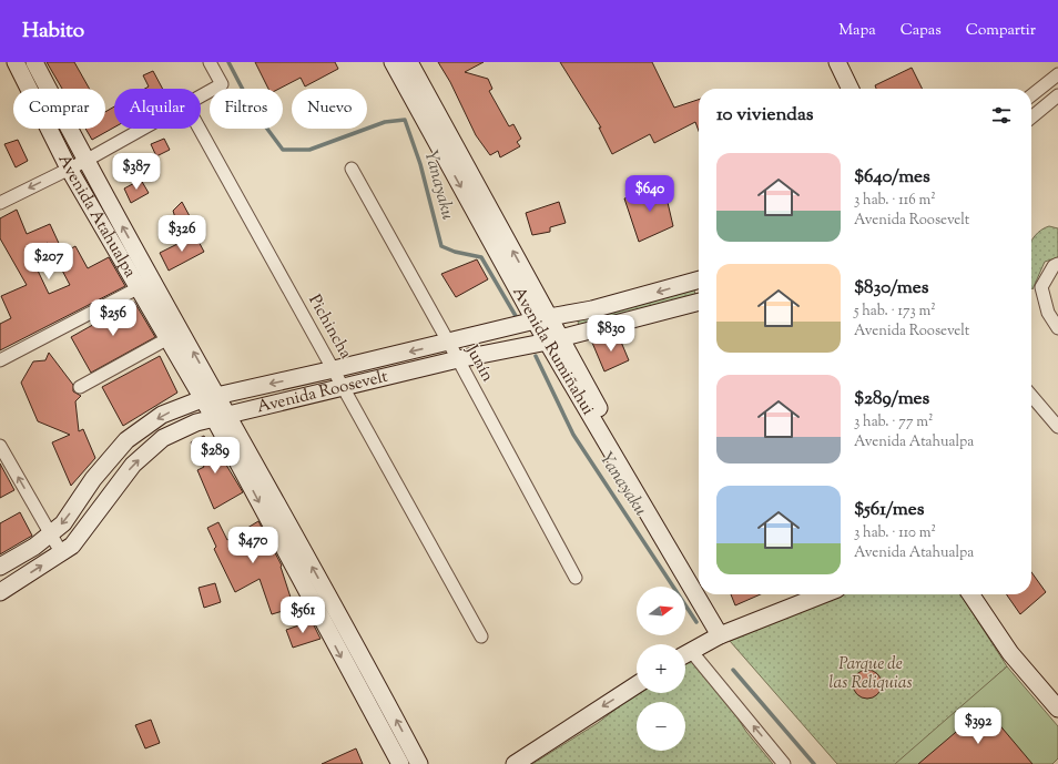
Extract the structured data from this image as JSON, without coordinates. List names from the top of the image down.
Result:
{
  "streets": {
    "street": [
      "Avenida Atahualpa",
      "Pichincha",
      "Avenida Rumiñahui",
      "Junín",
      "Avenida Roosevelt"
    ]
  },
  "crossings": [
    ["Avenida Atahualpa", "Avenida Roosevelt"],
    ["Pichincha", "Avenida Roosevelt"],
    ["Avenida Rumiñahui", "Avenida Roosevelt"],
    ["Junín", "Avenida Roosevelt"]
  ],
  "water": ["Yanayaku"],
  "parks": ["Parque de las Reliquias"],
  "north": "right",
  "page": {
    "header": "Habito",
    "nav": ["Mapa", "Capas", "Compartir"],
    "chip": [
      "Comprar",
      "Alquilar",
      "Filtros",
      "Nuevo"
    ],
    "heading": "10 viviendas",
    "list": [
      {
        "name": "$640/mes",
        "note": "3 hab. · 116 m² · Avenida Roosevelt"
      },
      {
        "name": "$830/mes",
        "note": "5 hab. · 173 m² · Avenida Roosevelt"
      },
      {
        "name": "$289/mes",
        "note": "3 hab. · 77 m² · Avenida Atahualpa"
      },
      {
        "name": "$561/mes",
        "note": "3 hab. · 110 m² · Avenida Atahualpa"
      }
    ],
    "price": [
      "$387",
      "$640",
      "$326",
      "$207",
      "$256",
      "$830",
      "$289",
      "$470",
      "$561",
      "$392"
    ],
    "map_buttons": ["+", "−"]
  }
}
